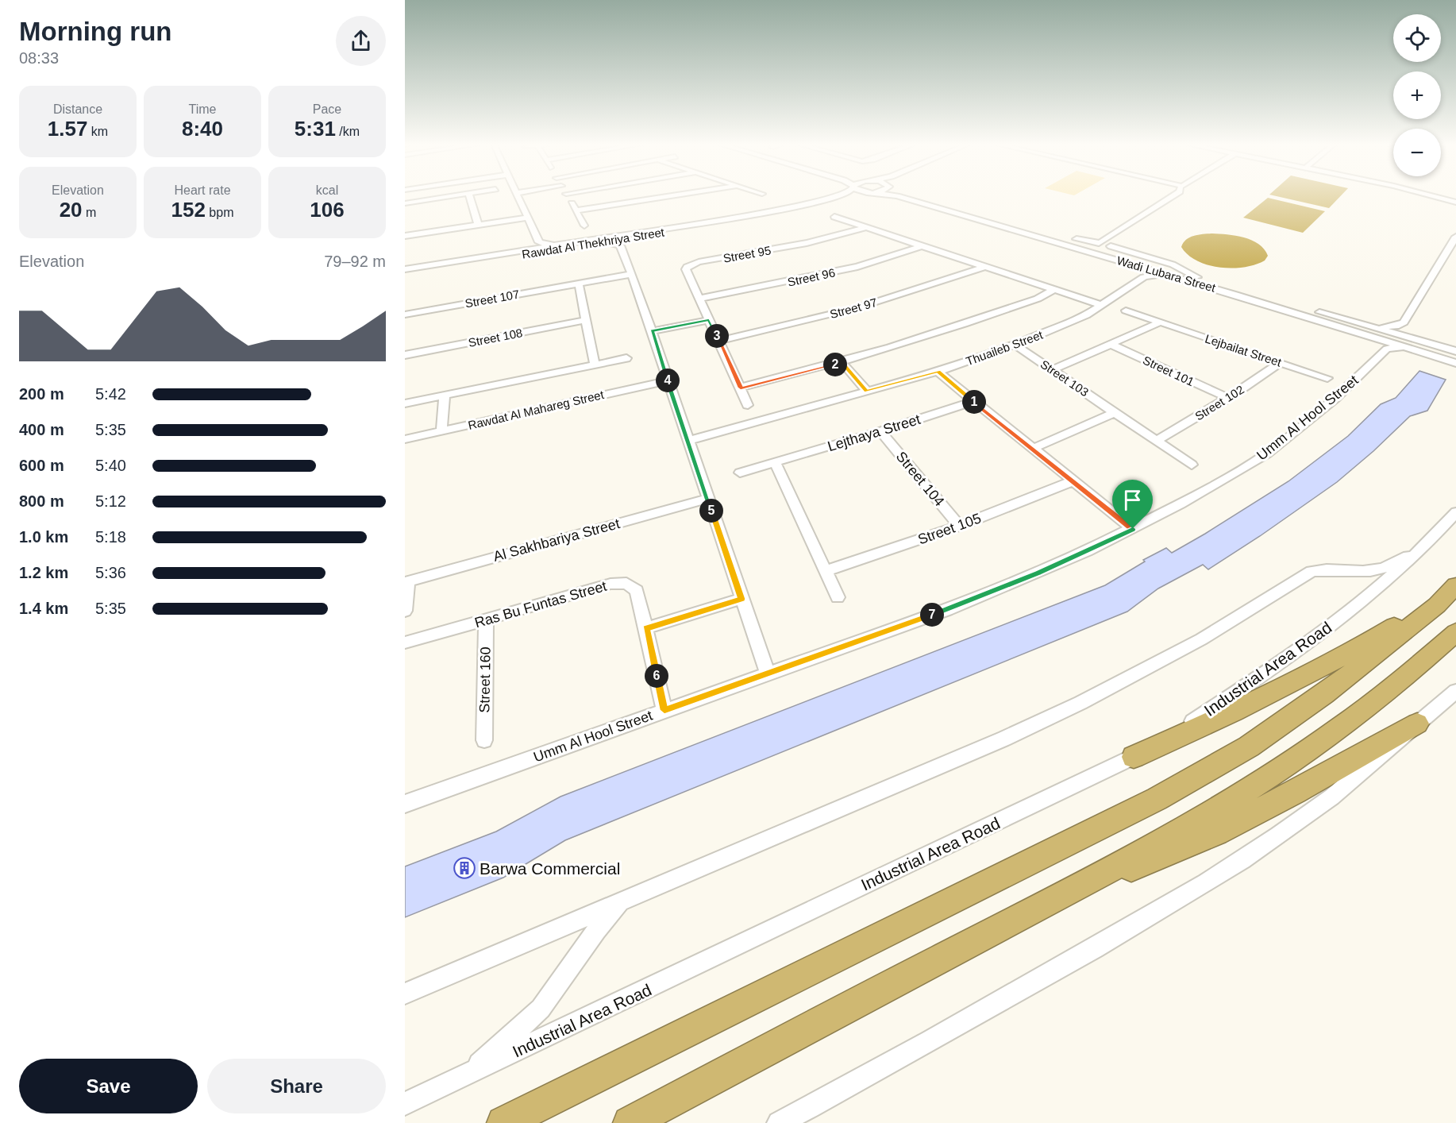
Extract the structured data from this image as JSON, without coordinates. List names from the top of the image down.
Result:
{
  "streets": {
    "street": [
      "Rawdat Al Thekhriya Street",
      "Street 95",
      "Wadi Lubara Street",
      "Street 96",
      "Street 107",
      "Street 97",
      "Street 108",
      "Thuaileb Street",
      "Lejbailat Street",
      "Street 101",
      "Street 103",
      "Street 102",
      "Rawdat Al Mahareg Street",
      "Umm Al Hool Street",
      "Lejthaya Street",
      "Street 104",
      "Street 105",
      "Al Sakhbariya Street",
      "Ras Bu Funtas Street",
      "Industrial Area Road",
      "Street 160"
    ]
  },
  "crossings": [
    ["Street 95", "Street 96"],
    ["Street 95", "Street 97"],
    ["Wadi Lubara Street", "Thuaileb Street"],
    ["Wadi Lubara Street", "Umm Al Hool Street"],
    ["Thuaileb Street", "Street 103"],
    ["Lejbailat Street", "Street 102"],
    ["Street 101", "Street 102"],
    ["Street 103", "Street 102"],
    ["Umm Al Hool Street", "Ras Bu Funtas Street"],
    ["Lejthaya Street", "Street 104"],
    ["Street 104", "Street 105"],
    ["Ras Bu Funtas Street", "Street 160"]
  ],
  "places": {
    "building": ["Barwa Commercial"]
  },
  "page": {
    "heading": ["Morning run", "08:33"],
    "map_buttons": ["+", "−"],
    "stats": [
      ["Distance", "1.57 km"],
      ["Time", "8:40"],
      ["Pace", "5:31 /km"],
      ["Elevation", "20 m"],
      ["Heart rate", "152 bpm"],
      ["kcal", "106"]
    ],
    "chart": ["Elevation", "79–92 m"],
    "pins": [
      "3",
      "2",
      "4",
      "1",
      "5",
      "7",
      "6"
    ],
    "list": [
      {
        "name": "200 m",
        "note": "5:42"
      },
      {
        "name": "400 m",
        "note": "5:35"
      },
      {
        "name": "600 m",
        "note": "5:40"
      },
      {
        "name": "800 m",
        "note": "5:12"
      },
      {
        "name": "1.0 km",
        "note": "5:18"
      },
      {
        "name": "1.2 km",
        "note": "5:36"
      },
      {
        "name": "1.4 km",
        "note": "5:35"
      }
    ],
    "buttons": ["Save", "Share"]
  }
}
